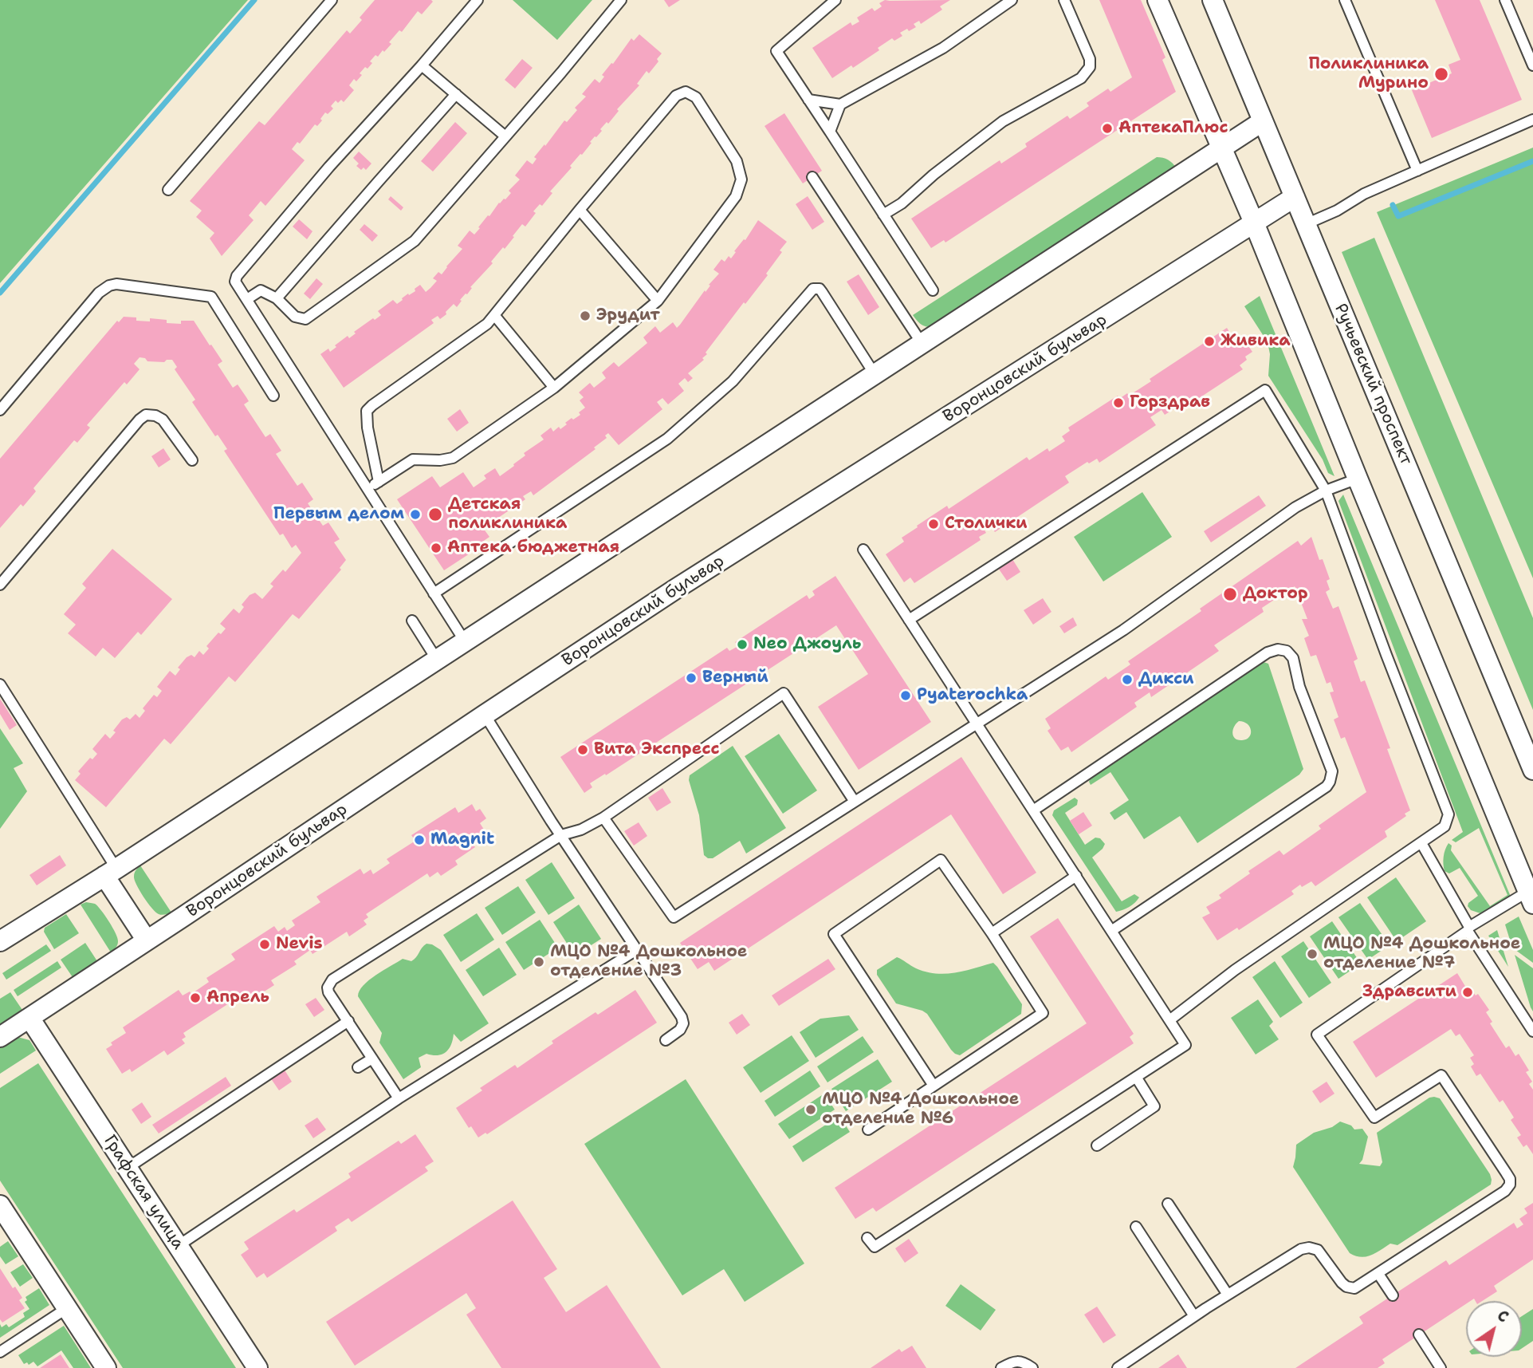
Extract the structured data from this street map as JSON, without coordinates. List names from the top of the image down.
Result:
{
  "streets": {
    "street": ["Воронцовский бульвар", "Ручьевский проспект", "Графская улица"]
  },
  "crossings": [
    ["Воронцовский бульвар", "Ручьевский проспект"],
    ["Воронцовский бульвар", "Графская улица"]
  ],
  "places": [
    "Поликлиника Мурино",
    "АптекаПлюс",
    "Эрудит",
    "Живика",
    "Горздрав",
    "Первым делом",
    "Детская поликлиника",
    "Столички",
    "Аптека бюджетная",
    "Доктор",
    "Neo Джоуль",
    "Верный",
    "Дикси",
    "Pyaterochka",
    "Вита Экспресс",
    "Magnit",
    "Nevis",
    "МЦО №4 Дошкольное отделение №7",
    "МЦО №4 Дошкольное отделение №3",
    "Здравсити",
    "Апрель",
    "МЦО №4 Дошкольное отделение №6"
  ],
  "north": "top right"
}
